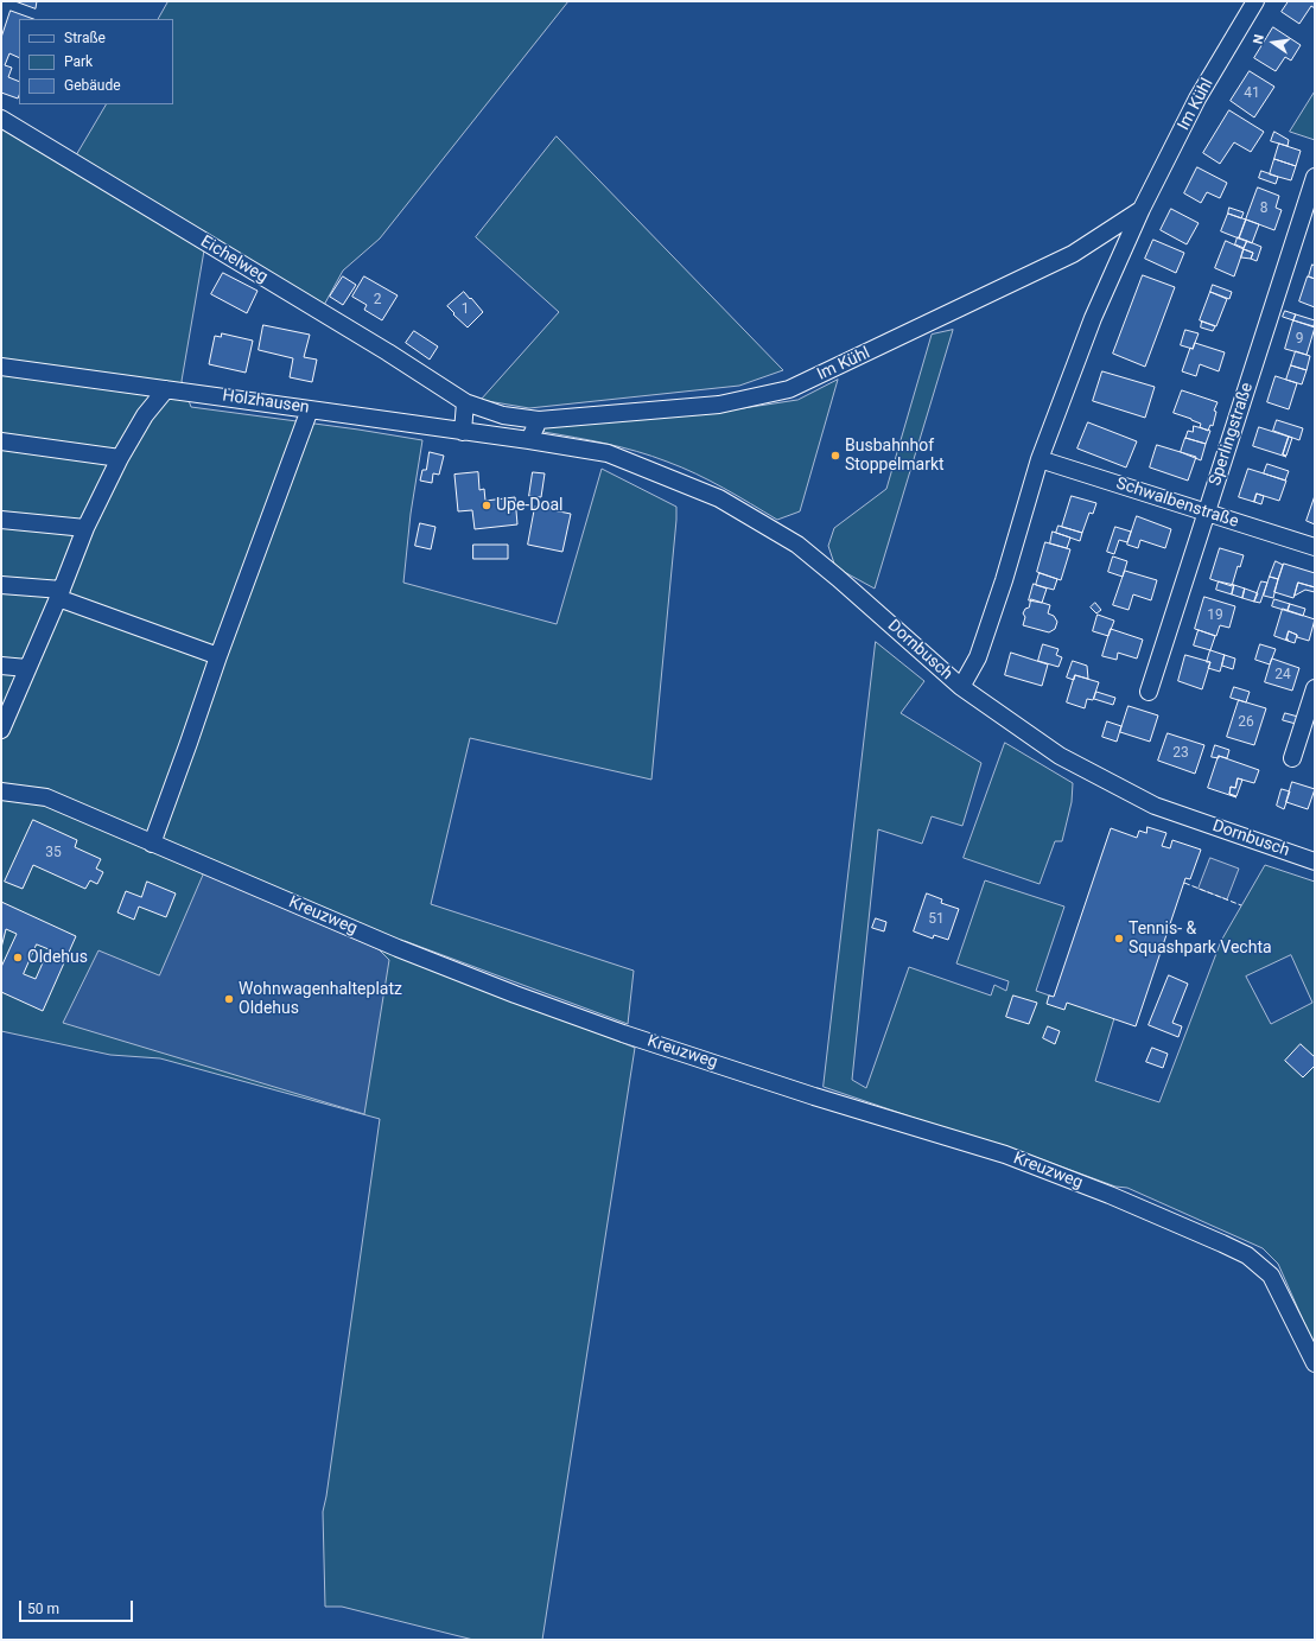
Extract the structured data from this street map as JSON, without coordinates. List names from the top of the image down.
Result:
{
  "streets": {
    "street": [
      "Im Kühl",
      "Eichelweg",
      "Holzhausen",
      "Sperlingstraße",
      "Schwalbenstraße",
      "Dornbusch",
      "Kreuzweg"
    ]
  },
  "crossings": [
    ["Im Kühl", "Eichelweg"],
    ["Im Kühl", "Schwalbenstraße"],
    ["Im Kühl", "Dornbusch"],
    ["Holzhausen", "Dornbusch"],
    ["Sperlingstraße", "Schwalbenstraße"]
  ],
  "places": [
    "Busbahnhof Stoppelmarkt",
    "Upe-Doal",
    "Tennis- & Squashpark Vechta",
    "Oldehus",
    "Wohnwagenhalteplatz Oldehus"
  ],
  "house_numbers": [
    "41",
    "8",
    "2",
    "1",
    "9",
    "19",
    "24",
    "26",
    "23",
    "35",
    "51"
  ],
  "legend": ["Straße", "Park", "Gebäude"],
  "scale_bar": "50 m",
  "north": "left"
}
